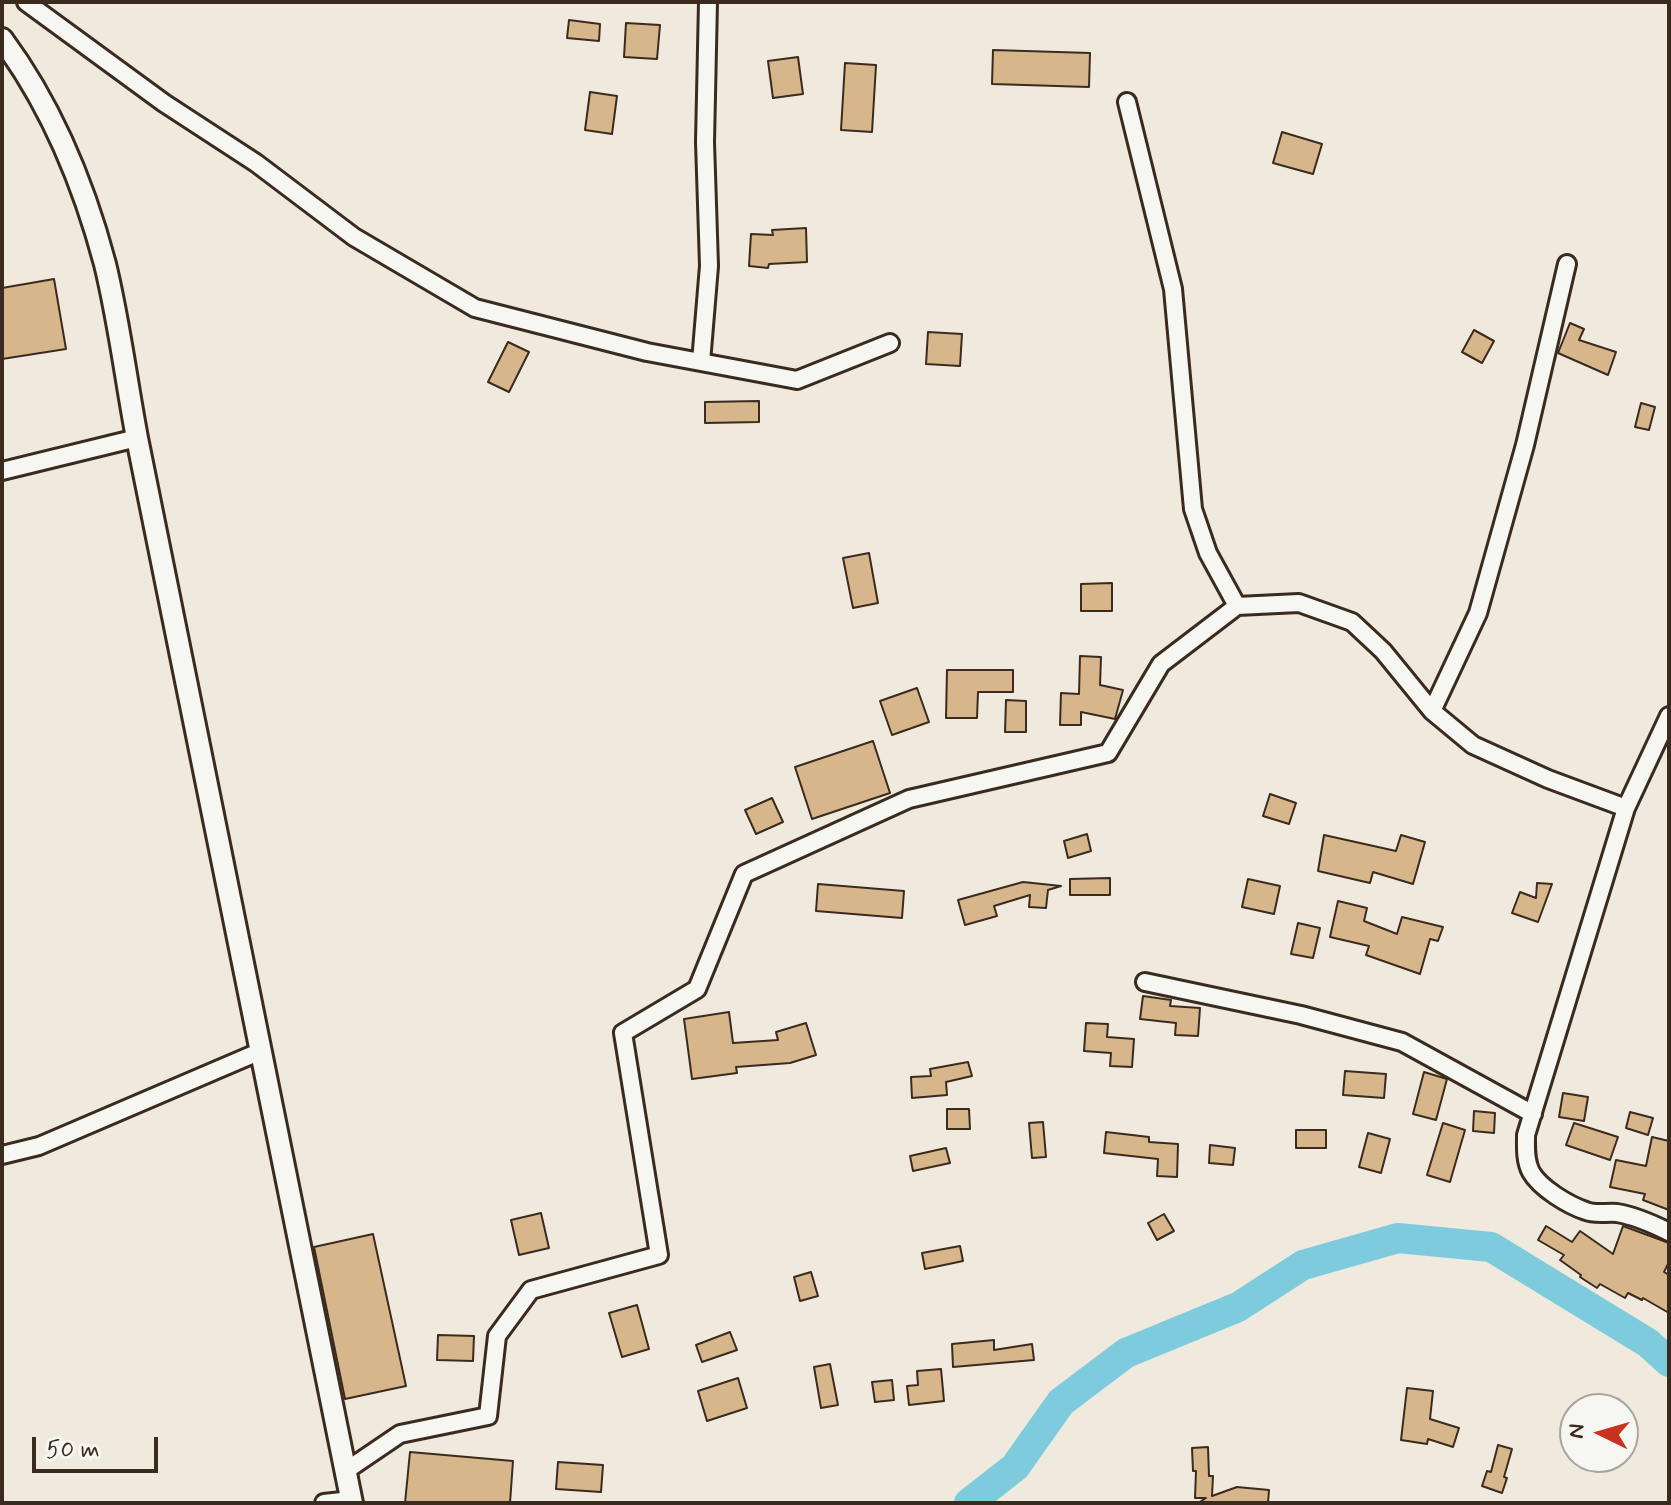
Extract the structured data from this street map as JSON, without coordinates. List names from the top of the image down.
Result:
{
  "scale_bar": "50 m",
  "north": "left"
}
